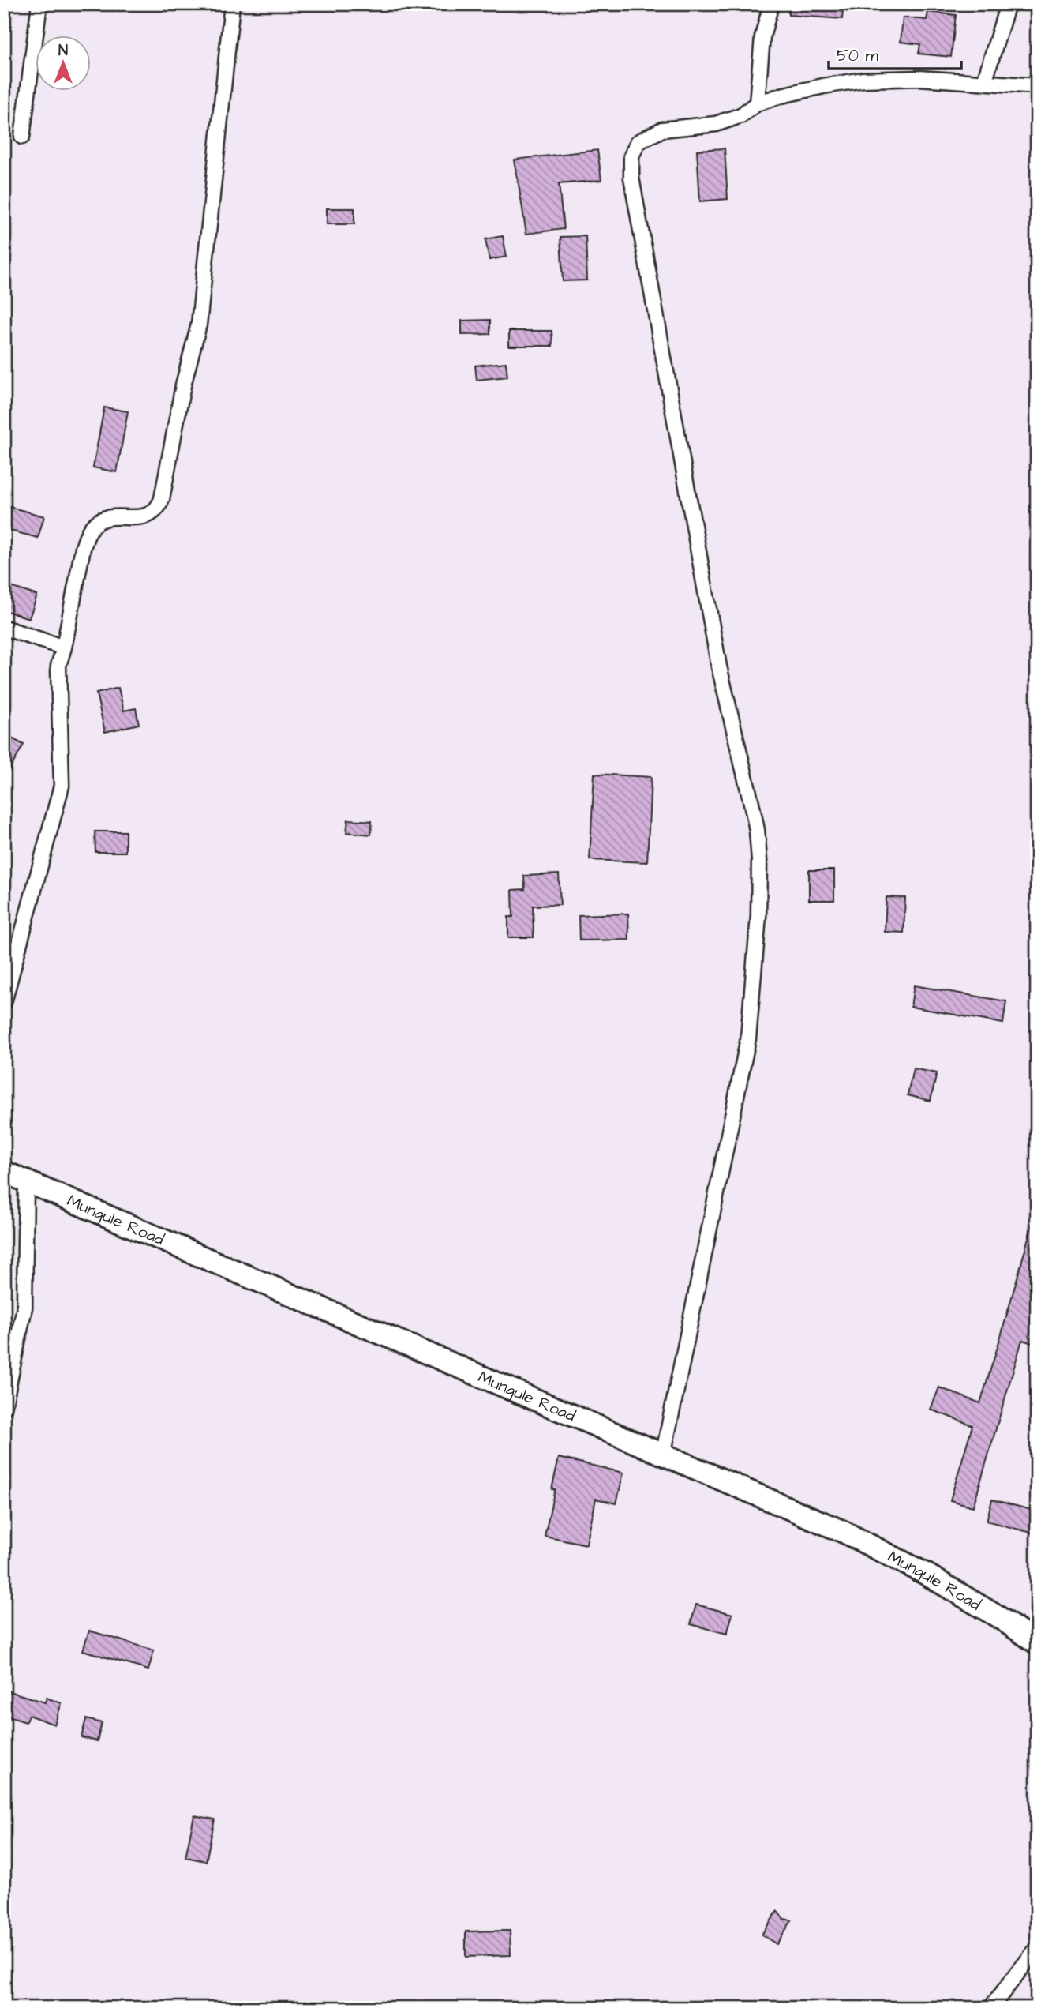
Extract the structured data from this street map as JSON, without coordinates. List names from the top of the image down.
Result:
{
  "streets": {
    "street": ["Mungule Road"]
  },
  "scale_bar": "50 m",
  "north": "top"
}
